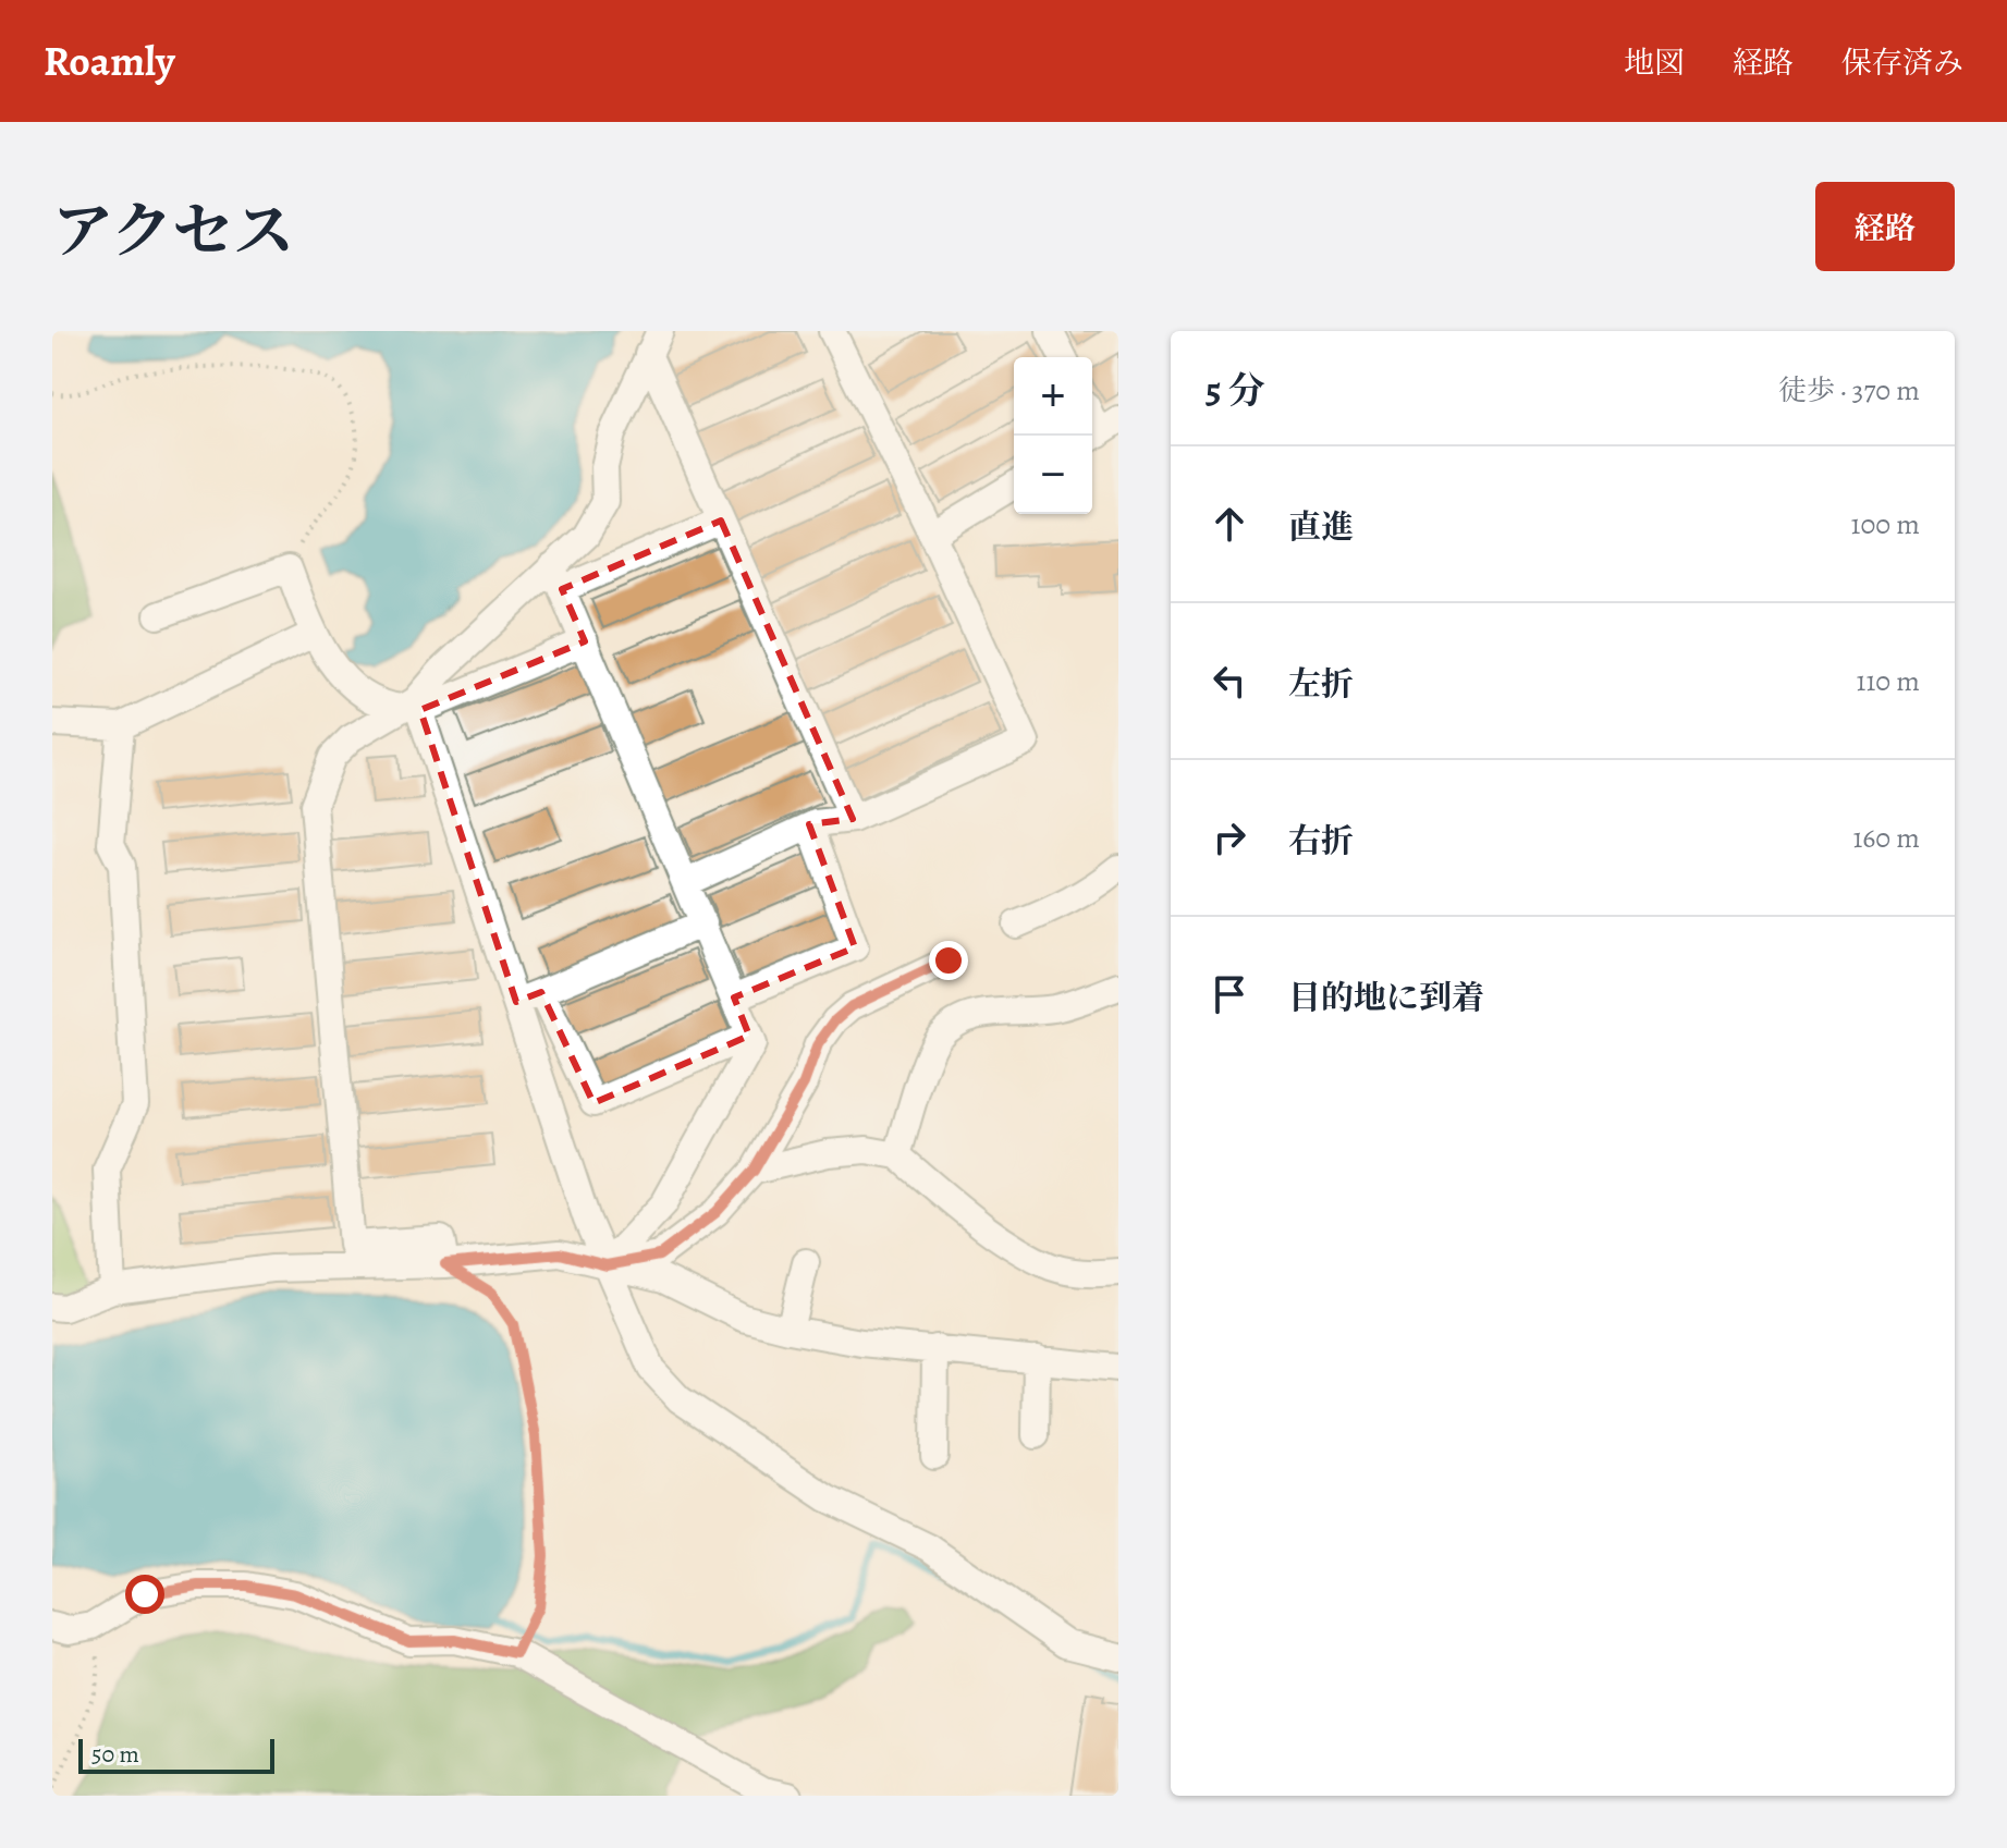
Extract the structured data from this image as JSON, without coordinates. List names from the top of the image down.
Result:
{
  "scale_bar": "50 m",
  "page": {
    "header": "Roamly",
    "nav": ["地図", "経路", "保存済み"],
    "title": "アクセス",
    "buttons": "経路",
    "heading": ["5 分", "徒歩 · 370 m"],
    "map_buttons": ["+", "−"],
    "list": [
      ["直進", "100 m"],
      ["左折", "110 m"],
      ["右折", "160 m"],
      "目的地に到着"
    ],
    "scale": "50 m"
  }
}
